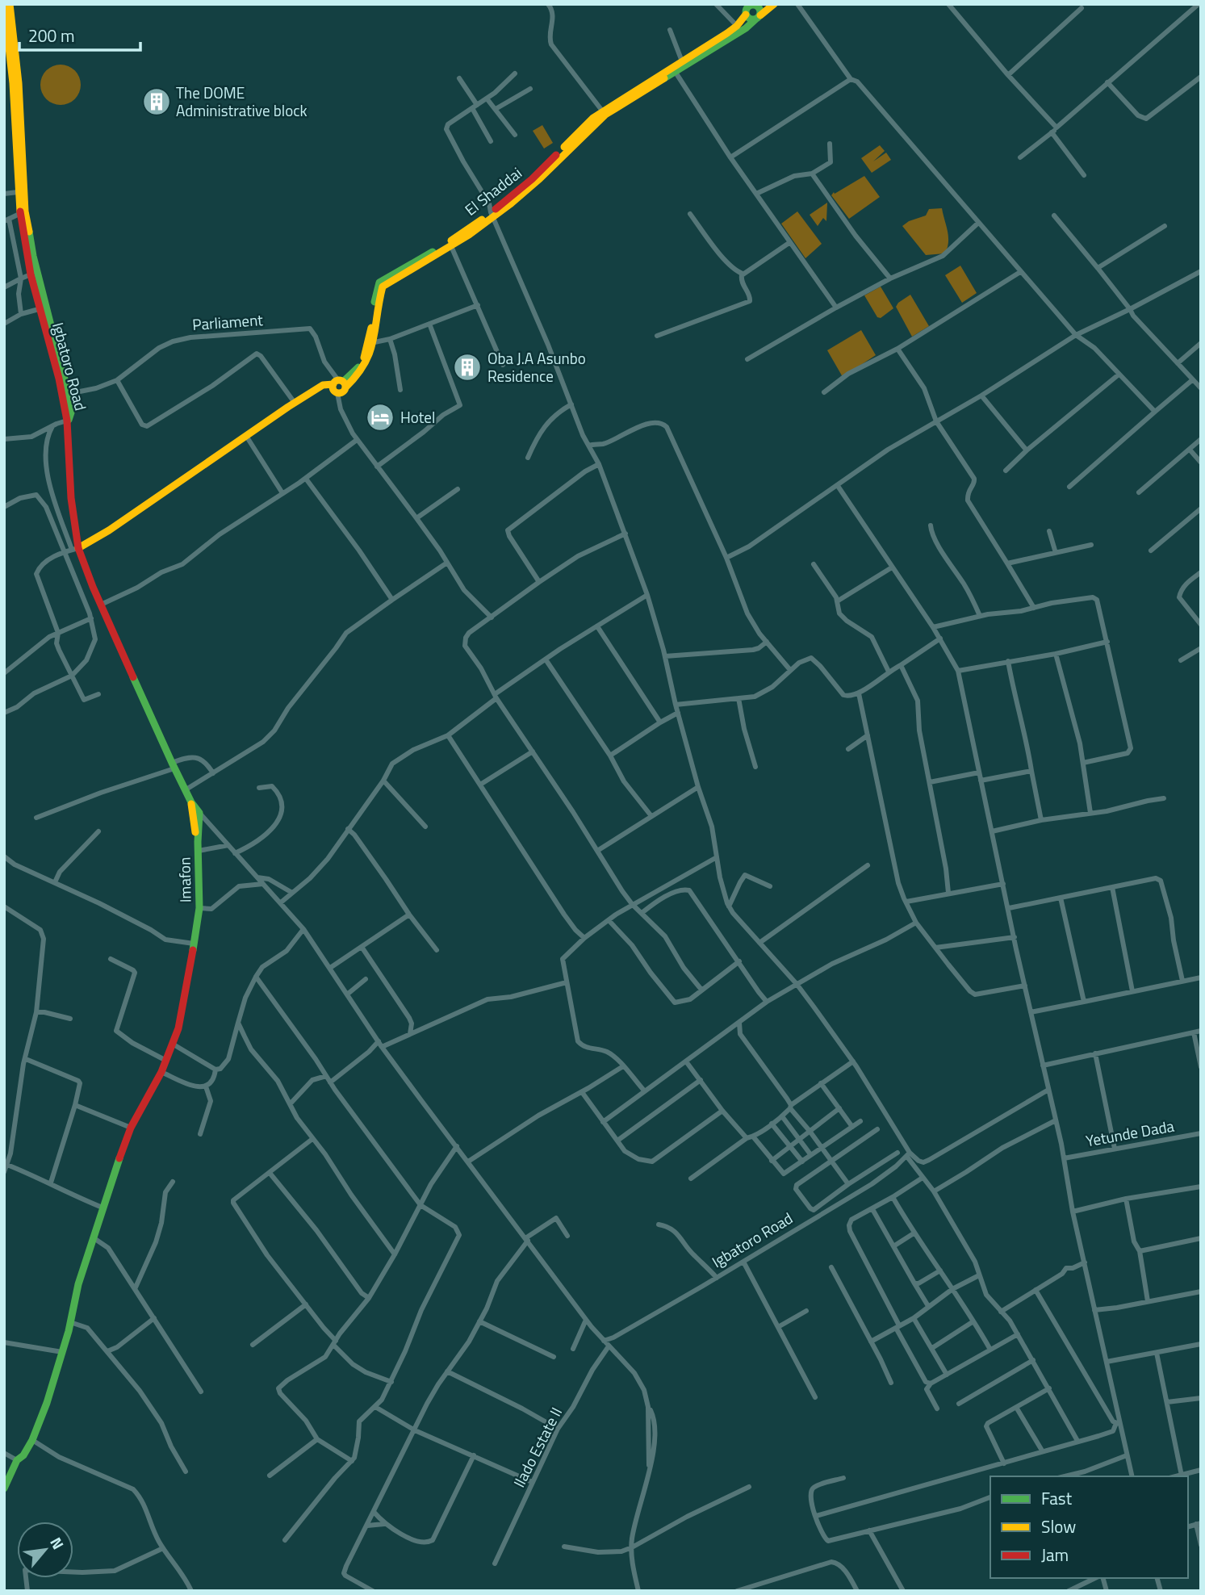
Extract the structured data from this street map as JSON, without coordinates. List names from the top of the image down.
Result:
{
  "streets": {
    "street": [
      "El Shaddai",
      "Parliament",
      "Igbatoro Road",
      "Imafon",
      "Yetunde Dada",
      "Ilado Estate II"
    ]
  },
  "crossings": [
    ["El Shaddai", "Parliament"],
    ["Parliament", "Igbatoro Road"]
  ],
  "places": {
    "building": ["The DOME Administrative block", "Oba J.A Asunbo Residence"],
    "hotel": ["Hotel"]
  },
  "legend": ["Fast", "Slow", "Jam"],
  "scale_bar": "200 m",
  "north": "top right"
}
